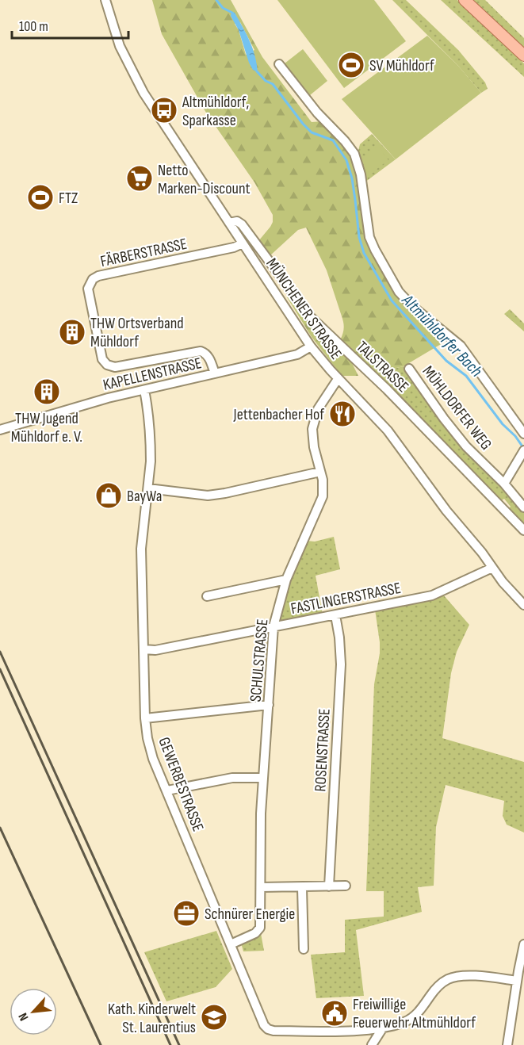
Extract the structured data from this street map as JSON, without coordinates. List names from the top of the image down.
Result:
{
  "streets": {
    "street": [
      "FÄRBERSTRASSE",
      "MÜNCHENER STRASSE",
      "TALSTRASSE",
      "KAPELLENSTRASSE",
      "MÜHLDORFER WEG",
      "FASTLINGERSTRASSE",
      "SCHULSTRASSE",
      "ROSENSTRASSE",
      "GEWERBESTRASSE"
    ]
  },
  "crossings": [
    ["FÄRBERSTRASSE", "MÜNCHENER STRASSE"],
    ["FÄRBERSTRASSE", "KAPELLENSTRASSE"],
    ["MÜNCHENER STRASSE", "TALSTRASSE"],
    ["MÜNCHENER STRASSE", "KAPELLENSTRASSE"],
    ["MÜNCHENER STRASSE", "FASTLINGERSTRASSE"],
    ["MÜNCHENER STRASSE", "SCHULSTRASSE"],
    ["KAPELLENSTRASSE", "GEWERBESTRASSE"],
    ["FASTLINGERSTRASSE", "SCHULSTRASSE"],
    ["FASTLINGERSTRASSE", "ROSENSTRASSE"],
    ["FASTLINGERSTRASSE", "GEWERBESTRASSE"],
    ["SCHULSTRASSE", "GEWERBESTRASSE"]
  ],
  "water": ["Altmühldorfer Bach"],
  "places": {
    "sports": ["SV Mühldorf", "FTZ"],
    "bus stop": ["Altmühldorf, Sparkasse"],
    "supermarket": ["Netto Marken-Discount"],
    "building": ["THW Ortsverband Mühldorf", "THW Jugend Mühldorf e. V."],
    "restaurant": ["Jettenbacher Hof"],
    "shop": ["BayWa"],
    "office": ["Schnürer Energie"],
    "public building": ["Freiwillige Feuerwehr Altmühldorf"],
    "school or university": ["Kath. Kinderwelt St. Laurentius"]
  },
  "scale_bar": "100 m",
  "north": "bottom left"
}
